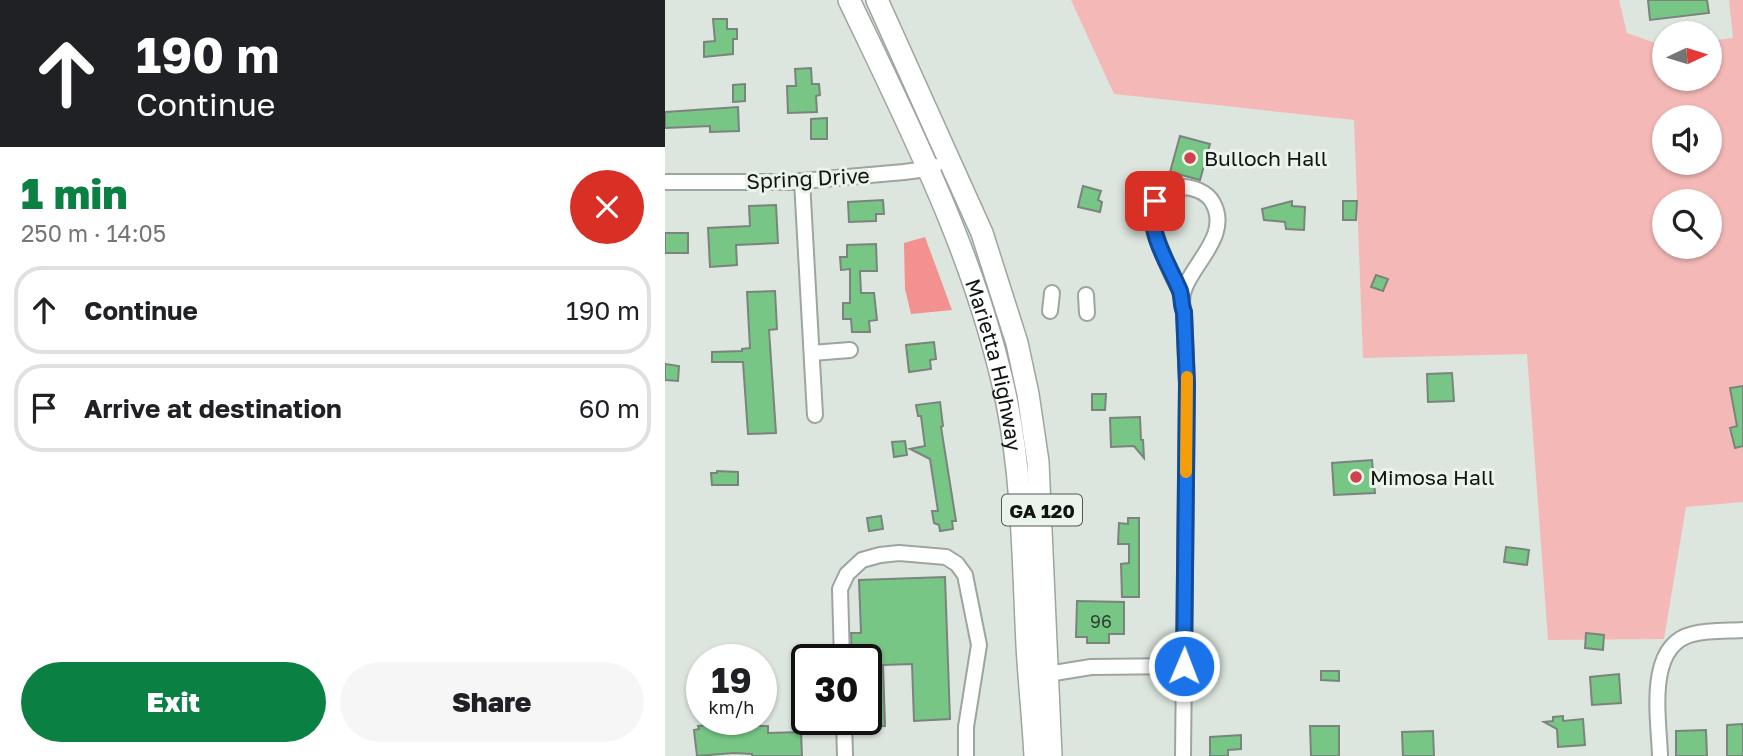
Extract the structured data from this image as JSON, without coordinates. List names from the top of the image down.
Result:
{
  "streets": {
    "highway": ["Marietta Highway", "GA 120"],
    "street": ["Spring Drive"]
  },
  "crossings": [
    ["Spring Drive", "Marietta Highway"]
  ],
  "places": ["Bulloch Hall", "Mimosa Hall"],
  "house_numbers": ["96"],
  "north": "right",
  "page": {
    "turn": ["190 m", "Continue"],
    "heading": ["1 min", "250 m · 14:05"],
    "list": [
      {
        "name": "Continue",
        "value": "190 m"
      },
      {
        "name": "Arrive at destination",
        "value": "60 m"
      }
    ],
    "speed": "19 km/h",
    "limit": "30",
    "buttons": ["Exit", "Share"]
  }
}
